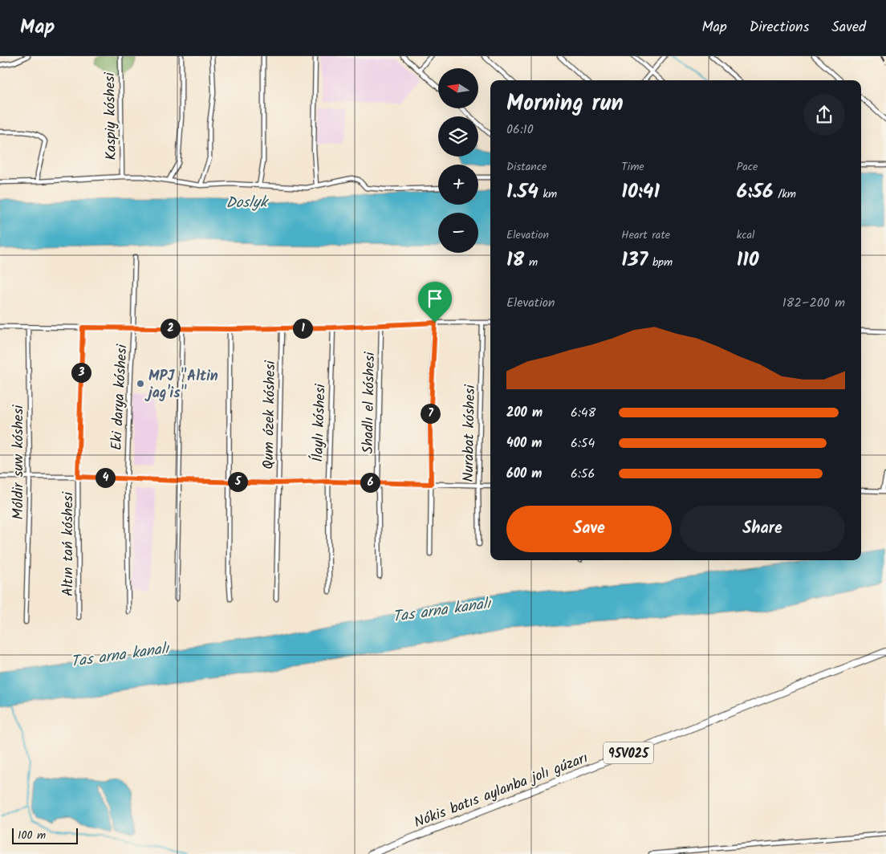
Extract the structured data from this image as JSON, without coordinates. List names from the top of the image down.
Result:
{
  "streets": {
    "main road": ["95V025", "Nókis batıs aylanba jolı gúzarı"],
    "street": [
      "Kaspiy kóshesi",
      "Eki darya kóshesi",
      "Shadlı el kóshesi",
      "Qum ózek kóshesi",
      "Ílaylı kóshesi",
      "Nurabat kóshesi",
      "Móldir suw kóshesi",
      "Altın tań kóshesi"
    ]
  },
  "water": ["Doslyk", "Tas arna kanalı"],
  "places": ["MPJ \"Altin jag'is\""],
  "scale_bar": "100 m",
  "north": "left",
  "page": {
    "header": "Map",
    "nav": ["Map", "Directions", "Saved"],
    "map_buttons": ["+", "−"],
    "heading": ["Morning run", "06:10"],
    "stats": [
      ["Distance", "1.54 km"],
      ["Time", "10:41"],
      ["Pace", "6:56 /km"],
      ["Elevation", "18 m"],
      ["Heart rate", "137 bpm"],
      ["kcal", "110"]
    ],
    "chart": ["Elevation", "182–200 m"],
    "pins": [
      "1",
      "2",
      "3",
      "7",
      "4",
      "5",
      "6"
    ],
    "list": [
      {
        "name": "200 m",
        "note": "6:48"
      },
      {
        "name": "400 m",
        "note": "6:54"
      },
      {
        "name": "600 m",
        "note": "6:56"
      }
    ],
    "buttons": ["Save", "Share"],
    "scale": "100 m"
  }
}
